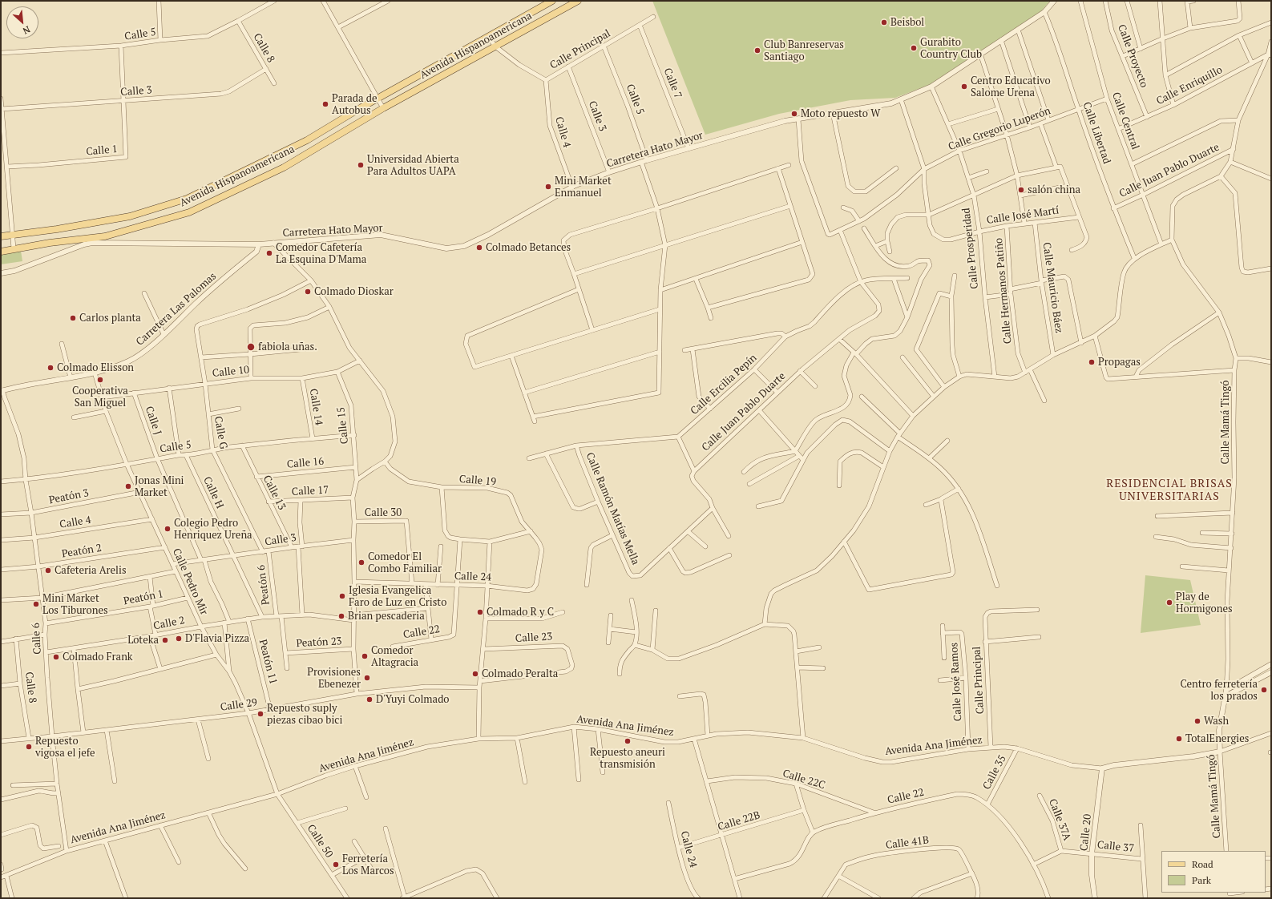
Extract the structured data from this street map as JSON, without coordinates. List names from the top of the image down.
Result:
{
  "streets": {
    "main road": ["Avenida Hispanoamericana"],
    "street": [
      "Calle 5",
      "Calle 8",
      "Calle Principal",
      "Calle Proyecto",
      "Calle 7",
      "Calle Enriquillo",
      "Calle 3",
      "Calle Central",
      "Calle Gregorio Luperón",
      "Calle 4",
      "Calle Libertad",
      "Carretera Hato Mayor",
      "Calle 1",
      "Calle Juan Pablo Duarte",
      "Calle José Martí",
      "Calle Prosperidad",
      "Calle Mauricio Báez",
      "Calle Hermanos Patiño",
      "Carretera Las Palomas",
      "Calle 10",
      "Calle Ercilia Pepín",
      "Calle 14",
      "Calle J",
      "Calle Mamá Tingó",
      "Calle 15",
      "Calle G",
      "Calle 16",
      "Calle 19",
      "Calle 17",
      "Calle H",
      "Calle 13",
      "Peatón 3",
      "Calle Ramón Matías Mella",
      "Calle 30",
      "Peatón 2",
      "Calle 24",
      "Calle Pedro Mir",
      "Peatón 6",
      "Peatón 1",
      "Calle 2",
      "Calle 22",
      "Calle 23",
      "Calle 6",
      "Peatón 23",
      "Peatón 11",
      "Calle José Ramos",
      "Calle 29",
      "Avenida Ana Jiménez",
      "Calle 35",
      "Calle 22C",
      "Calle 37A",
      "Calle 22B",
      "Calle 20",
      "Calle 50",
      "Calle 41B",
      "Calle 37"
    ]
  },
  "crossings": [
    ["Calle 5", "Calle 8"],
    ["Calle 5", "Calle Principal"],
    ["Calle 5", "Carretera Hato Mayor"],
    ["Calle 5", "Calle 1"],
    ["Calle 5", "Calle 14"],
    ["Calle 5", "Calle J"],
    ["Calle 5", "Calle 15"],
    ["Calle 5", "Calle G"],
    ["Calle 5", "Calle H"],
    ["Calle 5", "Calle 13"],
    ["Calle 5", "Calle Pedro Mir"],
    ["Calle 5", "Calle 6"],
    ["Avenida Hispanoamericana", "Calle Principal"],
    ["Calle 8", "Calle 3"],
    ["Calle 8", "Calle 29"],
    ["Calle Principal", "Calle 7"],
    ["Calle Principal", "Calle 3"],
    ["Calle Principal", "Calle 4"],
    ["Calle Principal", "Avenida Ana Jiménez"],
    ["Calle Proyecto", "Calle Enriquillo"],
    ["Calle 7", "Carretera Hato Mayor"],
    ["Calle Enriquillo", "Calle Central"],
    ["Calle Enriquillo", "Calle Mamá Tingó"],
    ["Calle 3", "Carretera Hato Mayor"],
    ["Calle 3", "Calle 1"],
    ["Calle 3", "Calle J"],
    ["Calle 3", "Calle 15"],
    ["Calle 3", "Calle G"],
    ["Calle 3", "Calle H"],
    ["Calle 3", "Calle 13"],
    ["Calle 3", "Calle Pedro Mir"],
    ["Calle 3", "Peatón 6"],
    ["Calle Central", "Calle Gregorio Luperón"],
    ["Calle Central", "Calle Juan Pablo Duarte"],
    ["Calle Gregorio Luperón", "Calle Libertad"],
    ["Calle Gregorio Luperón", "Carretera Hato Mayor"],
    ["Calle Gregorio Luperón", "Calle Prosperidad"],
    ["Calle 4", "Carretera Hato Mayor"],
    ["Calle 4", "Calle Pedro Mir"],
    ["Calle 4", "Calle 6"],
    ["Calle Libertad", "Carretera Hato Mayor"],
    ["Calle Libertad", "Calle Juan Pablo Duarte"],
    ["Carretera Hato Mayor", "Calle Prosperidad"],
    ["Carretera Hato Mayor", "Carretera Las Palomas"],
    ["Calle Juan Pablo Duarte", "Calle Ercilia Pepín"],
    ["Calle Juan Pablo Duarte", "Calle Mamá Tingó"],
    ["Calle José Martí", "Calle Prosperidad"],
    ["Calle José Martí", "Calle Mauricio Báez"],
    ["Calle José Martí", "Calle Hermanos Patiño"],
    ["Carretera Las Palomas", "Calle Pedro Mir"],
    ["Carretera Las Palomas", "Calle 6"],
    ["Calle 10", "Calle 14"],
    ["Calle 10", "Calle J"],
    ["Calle 10", "Calle 15"],
    ["Calle 10", "Calle G"],
    ["Calle 10", "Calle Pedro Mir"],
    ["Calle J", "Calle Pedro Mir"],
    ["Calle J", "Calle 2"],
    ["Calle Mamá Tingó", "Avenida Ana Jiménez"],
    ["Calle 15", "Calle 16"],
    ["Calle 15", "Calle 17"],
    ["Calle 15", "Calle 30"],
    ["Calle 15", "Calle 24"],
    ["Calle 15", "Calle 2"],
    ["Calle 15", "Peatón 23"],
    ["Calle 15", "Calle 29"],
    ["Calle 16", "Calle 13"],
    ["Calle 19", "Calle 24"],
    ["Calle 17", "Calle 13"],
    ["Calle H", "Calle 2"],
    ["Peatón 3", "Calle Pedro Mir"],
    ["Peatón 3", "Calle 6"],
    ["Calle 30", "Calle 24"],
    ["Peatón 2", "Calle Pedro Mir"],
    ["Peatón 2", "Calle 6"],
    ["Calle 24", "Calle 22"],
    ["Calle 24", "Calle 22B"],
    ["Calle Pedro Mir", "Peatón 1"],
    ["Calle Pedro Mir", "Calle 2"],
    ["Calle Pedro Mir", "Calle 29"],
    ["Calle Pedro Mir", "Avenida Ana Jiménez"],
    ["Calle Pedro Mir", "Calle 50"],
    ["Peatón 6", "Calle 2"],
    ["Peatón 1", "Calle 6"],
    ["Calle 2", "Calle 6"],
    ["Calle 2", "Peatón 11"],
    ["Calle 22", "Calle 35"],
    ["Calle 22", "Calle 22C"],
    ["Calle 6", "Calle 29"],
    ["Calle 6", "Avenida Ana Jiménez"],
    ["Peatón 11", "Calle 29"],
    ["Calle José Ramos", "Avenida Ana Jiménez"],
    ["Avenida Ana Jiménez", "Calle 35"],
    ["Avenida Ana Jiménez", "Calle 20"],
    ["Avenida Ana Jiménez", "Calle 50"],
    ["Calle 37A", "Calle 37"],
    ["Calle 20", "Calle 37"]
  ],
  "districts": ["RESIDENCIAL BRISAS UNIVERSITARIAS"],
  "places": [
    "Beisbol",
    "Gurabito Country Club",
    "Club Banreservas Santiago",
    "Centro Educativo Salome Urena",
    "Parada de Autobus",
    "Moto repuesto W",
    "Universidad Abierta Para Adultos UAPA",
    "Mini Market Enmanuel",
    "salón china",
    "Colmado Betances",
    "Comedor Cafetería La Esquina D'Mama",
    "Colmado Dioskar",
    "Carlos planta",
    "fabiola uñas.",
    "Propagas",
    "Colmado Elisson",
    "Cooperativa San Miguel",
    "Jonas Mini Market",
    "Colegio Pedro Henriquez Ureña",
    "Comedor El Combo Familiar",
    "Cafeteria Arelis",
    "Iglesia Evangelica Faro de Luz en Cristo",
    "Play de Hormigones",
    "Mini Market Los Tiburones",
    "Colmado R y C",
    "Brian pescaderia",
    "D'Flavia Pizza",
    "Loteka",
    "Comedor Altagracia",
    "Colmado Frank",
    "Colmado Peralta",
    "Provisiones Ebenezer",
    "Centro ferretería los prados",
    "D'Yuyi Colmado",
    "Repuesto suply piezas cibao bici",
    "Wash",
    "TotalEnergies",
    "Repuesto aneuri transmisión",
    "Repuesto vigosa el jefe",
    "Ferretería Los Marcos"
  ],
  "legend": ["Road", "Park"],
  "north": "bottom right"
}
